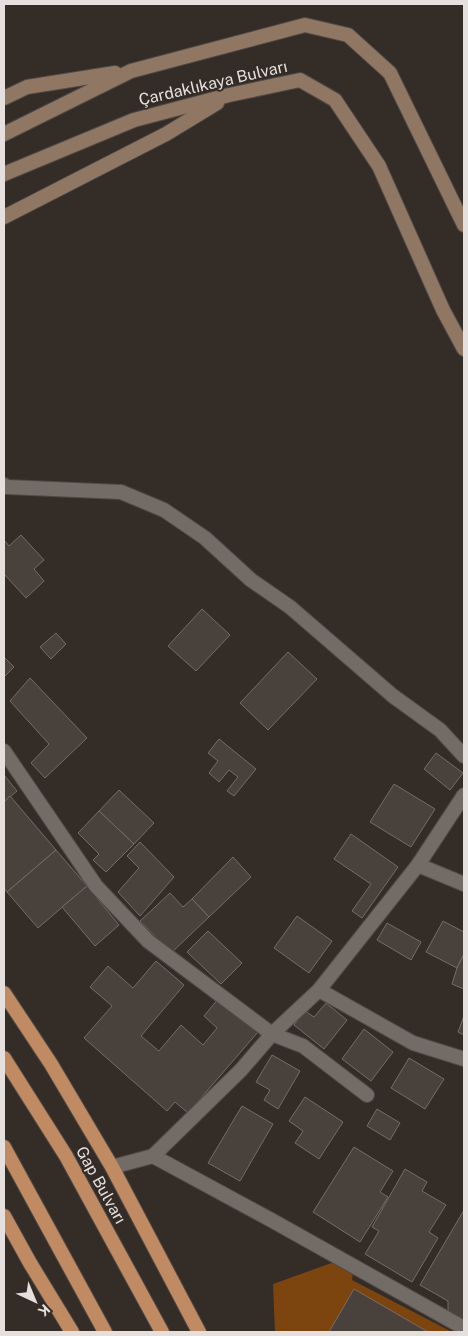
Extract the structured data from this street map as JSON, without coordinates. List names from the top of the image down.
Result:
{
  "streets": {
    "highway": ["Gap Bulvarı"],
    "main road": ["Çardaklıkaya Bulvarı"]
  },
  "north": "bottom right"
}
